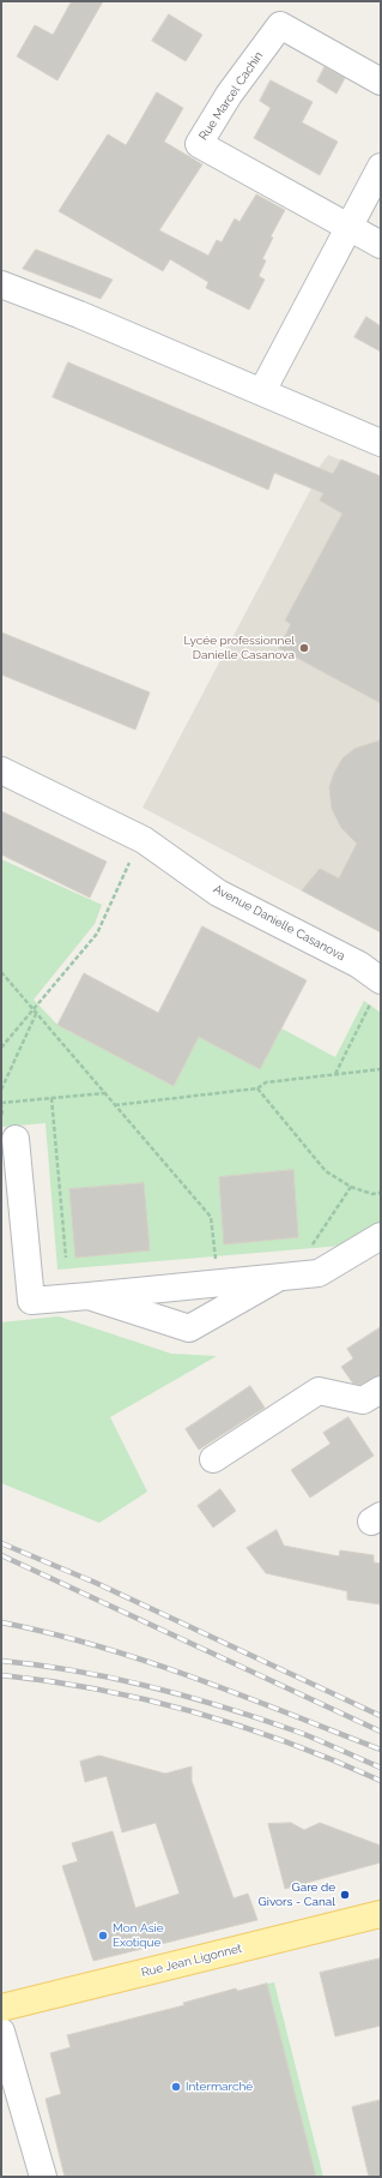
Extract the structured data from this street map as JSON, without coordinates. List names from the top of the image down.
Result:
{
  "streets": {
    "main road": ["Rue Jean Ligonnet"],
    "street": ["Rue Marcel Cachin", "Avenue Danielle Casanova"]
  },
  "places": [
    "Lycée professionnel Danielle Casanova",
    "Gare de Givors - Canal",
    "Mon Asie Exotique",
    "Intermarché"
  ]
}
